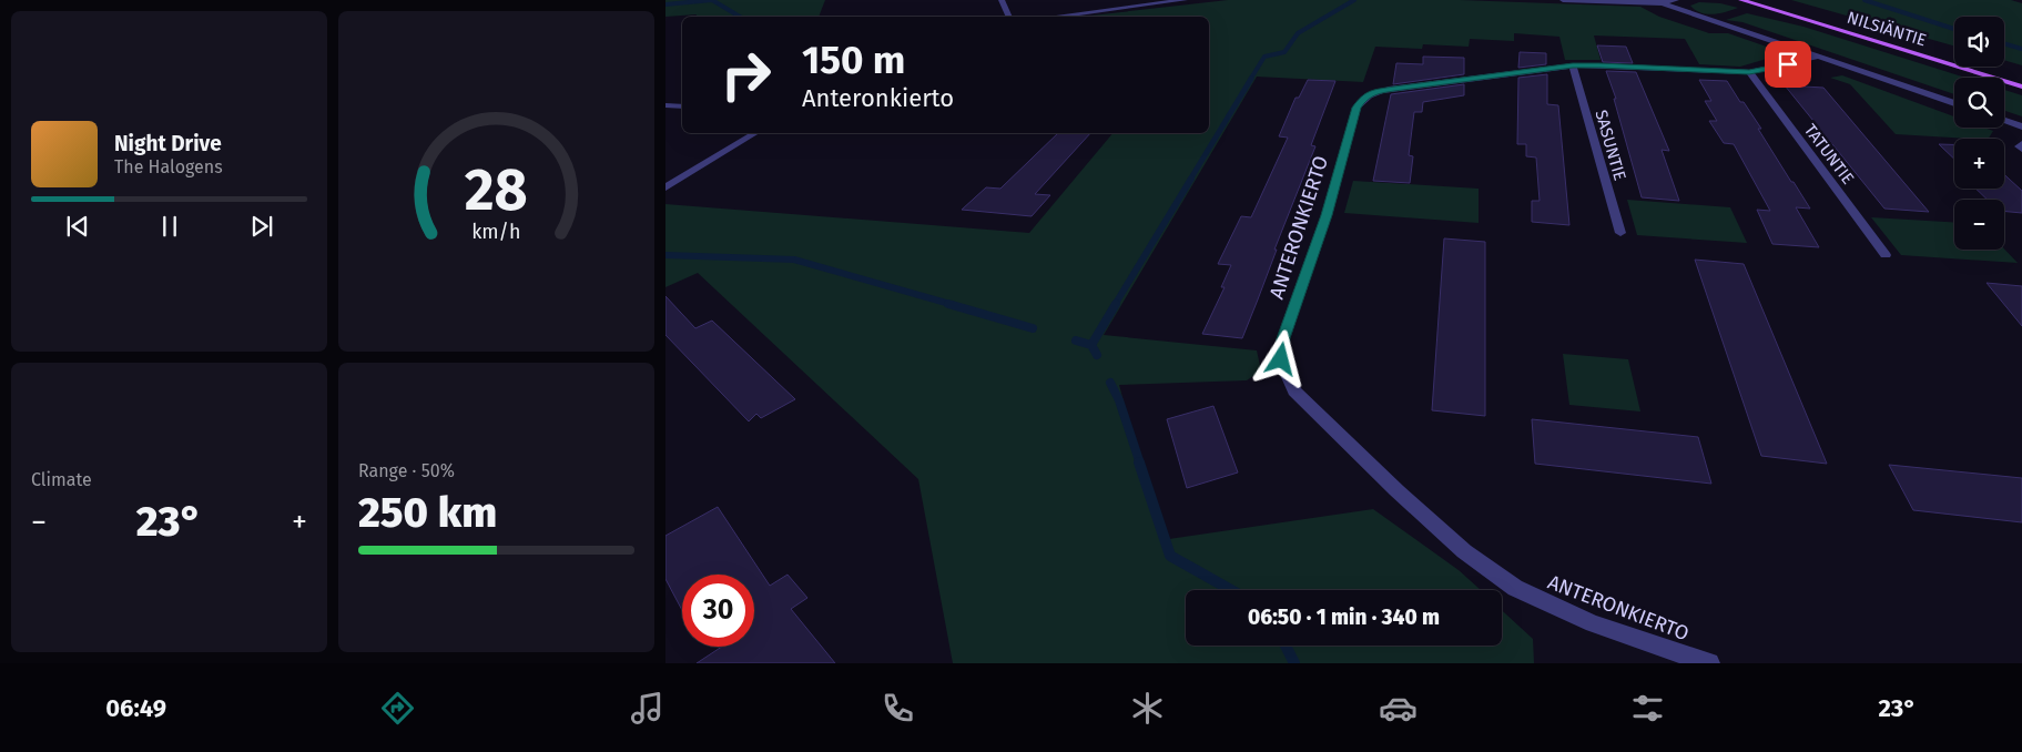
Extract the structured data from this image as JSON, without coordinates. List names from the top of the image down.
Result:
{
  "streets": {
    "main road": ["NILSIÄNTIE"],
    "street": ["SASUNTIE", "TATUNTIE", "ANTERONKIERTO"]
  },
  "crossings": [
    ["SASUNTIE", "ANTERONKIERTO"],
    ["TATUNTIE", "ANTERONKIERTO"]
  ],
  "page": {
    "map_buttons": ["+", "−"],
    "turn": ["150 m", "Anteronkierto"],
    "song": ["Night Drive", "The Halogens"],
    "tile": [
      "Climate",
      ["Range · 50%", "250 km"]
    ],
    "heat": ["−", "23°", "+"],
    "limit": "30",
    "trip": "06:50 · 1 min · 340 m",
    "tabs": ["06:49", "23°"],
    "gauge": ["28", "km/h"]
  }
}
